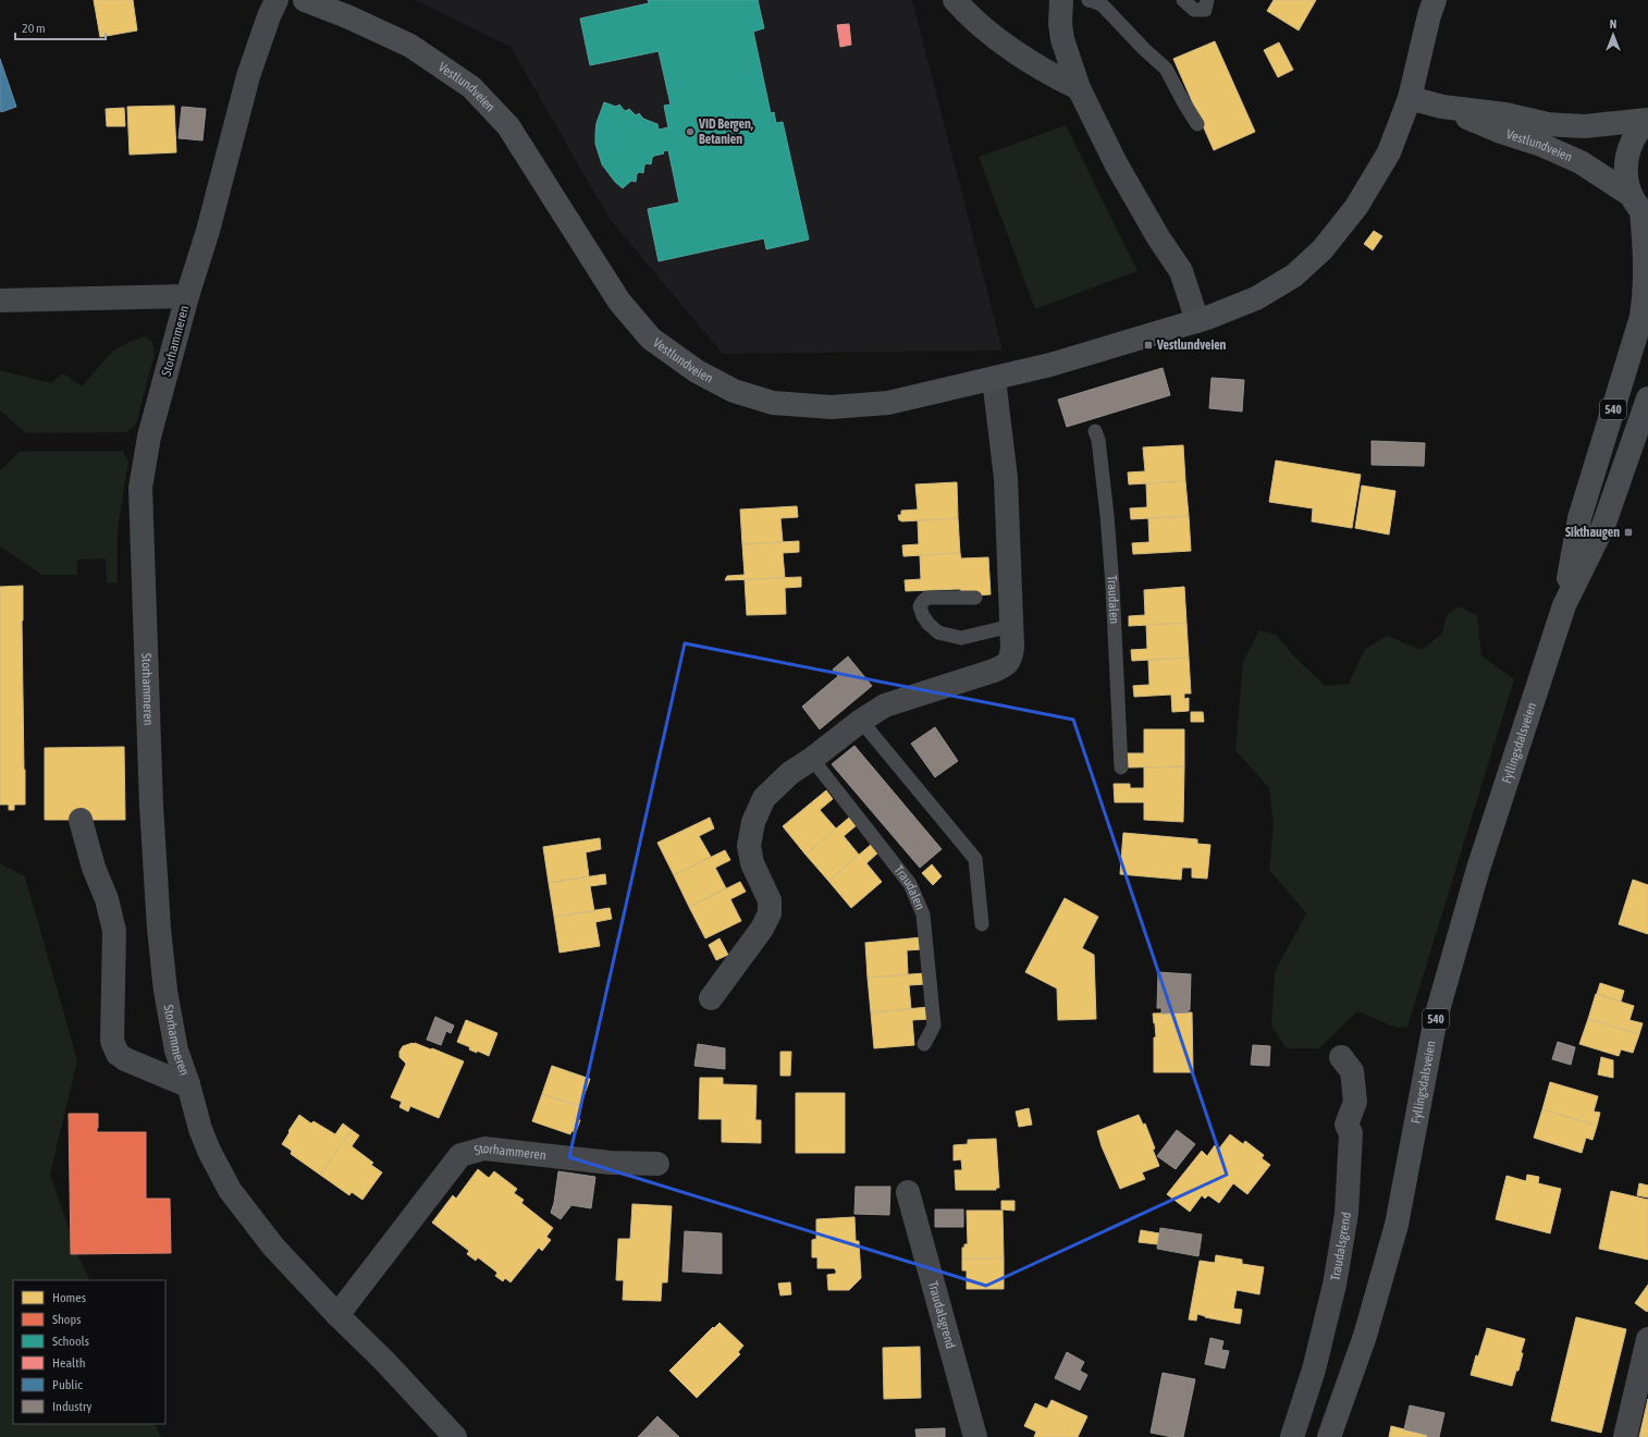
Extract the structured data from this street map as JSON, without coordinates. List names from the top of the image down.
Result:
{
  "streets": {
    "main road": ["Vestlundveien", "540", "Fyllingsdalsveien"],
    "street": ["Storhammeren", "Traudalsgrend"],
    "lane": ["Traudalen"]
  },
  "crossings": [
    ["Vestlundveien", "540"],
    ["Vestlundveien", "Fyllingsdalsveien"],
    ["540", "Fyllingsdalsveien"]
  ],
  "places": {
    "other": ["VID Bergen, Betanien"],
    "transit": ["Vestlundveien", "Sikthaugen"]
  },
  "legend": [
    "Homes",
    "Shops",
    "Schools",
    "Health",
    "Public",
    "Industry"
  ],
  "scale_bar": "20 m",
  "north": "top"
}
